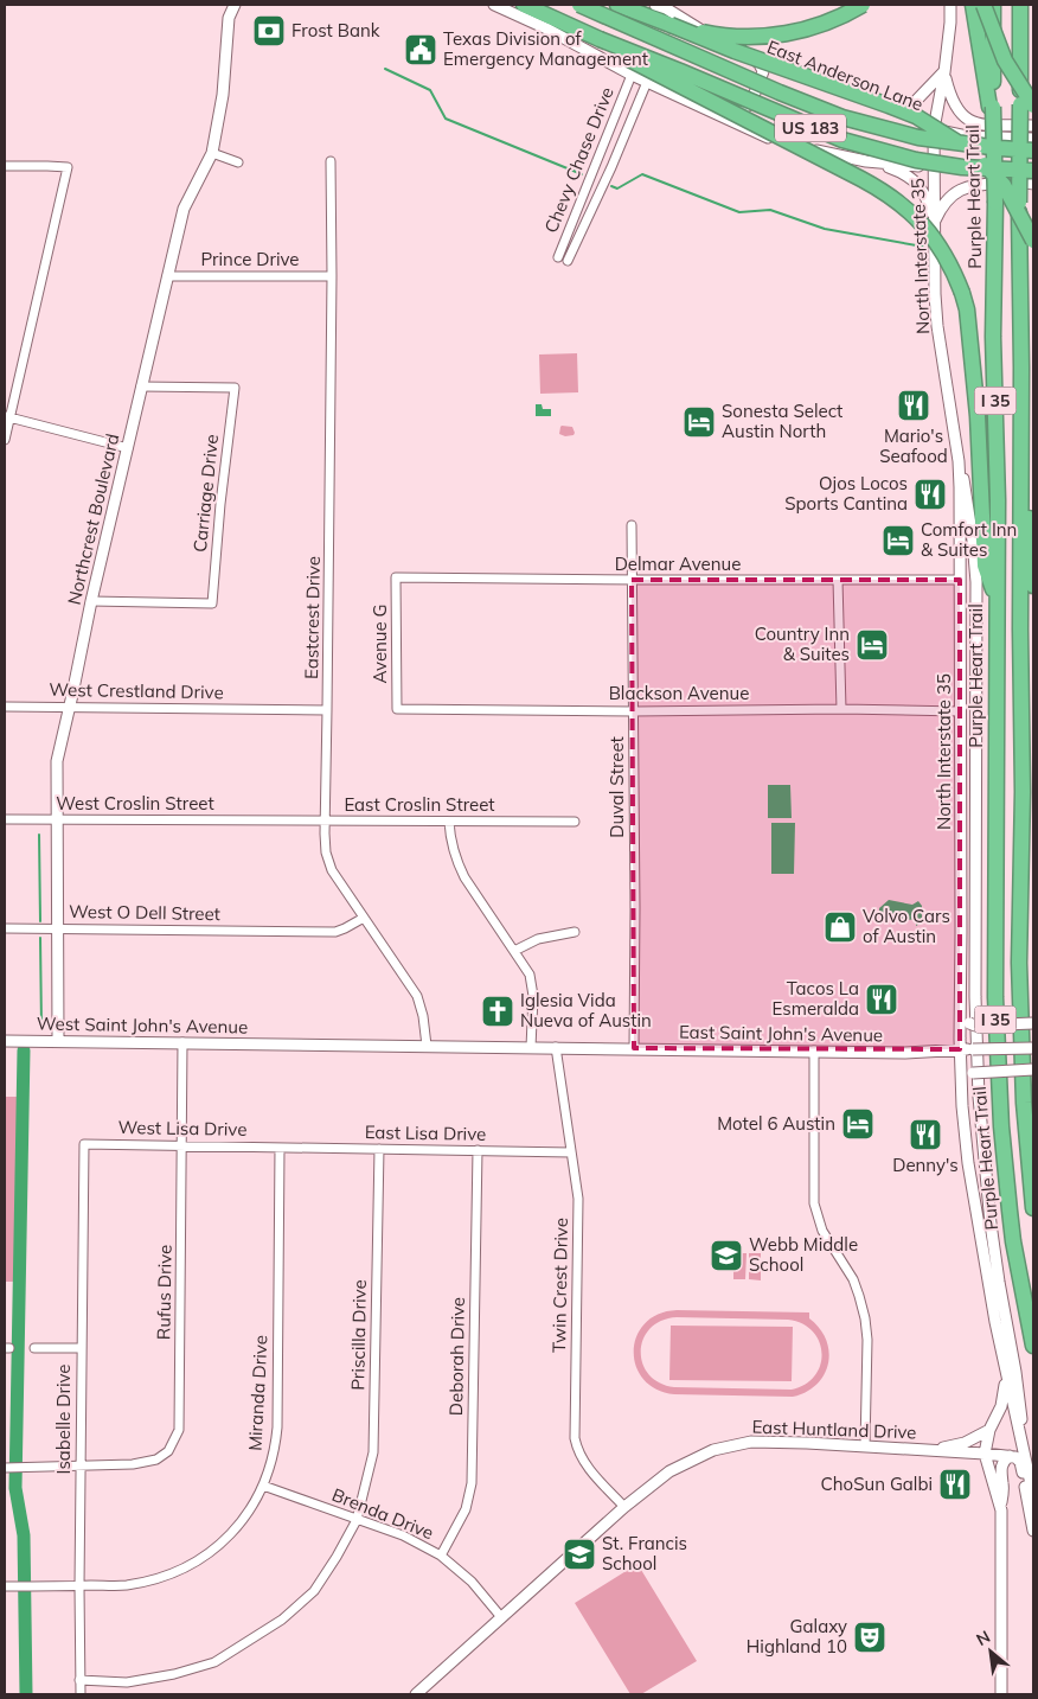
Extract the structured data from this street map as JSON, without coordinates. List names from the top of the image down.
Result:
{
  "streets": {
    "highway": ["US 183", "Purple Heart Trail", "I 35"],
    "main road": [
      "East Anderson Lane",
      "North Interstate 35",
      "Northcrest Boulevard",
      "West Saint John's Avenue",
      "East Saint John's Avenue",
      "East Huntland Drive"
    ],
    "street": [
      "Chevy Chase Drive",
      "Prince Drive",
      "Carriage Drive",
      "Delmar Avenue",
      "Eastcrest Drive",
      "Avenue G",
      "West Crestland Drive",
      "Blackson Avenue",
      "Duval Street",
      "West Croslin Street",
      "East Croslin Street",
      "West O Dell Street",
      "West Lisa Drive",
      "East Lisa Drive",
      "Twin Crest Drive",
      "Rufus Drive",
      "Priscilla Drive",
      "Deborah Drive",
      "Miranda Drive",
      "Isabelle Drive",
      "Brenda Drive"
    ]
  },
  "crossings": [
    ["East Anderson Lane", "North Interstate 35"],
    ["North Interstate 35", "Delmar Avenue"],
    ["North Interstate 35", "Blackson Avenue"],
    ["North Interstate 35", "East Saint John's Avenue"],
    ["Prince Drive", "Northcrest Boulevard"],
    ["Prince Drive", "Eastcrest Drive"],
    ["Carriage Drive", "Northcrest Boulevard"],
    ["Northcrest Boulevard", "West Crestland Drive"],
    ["Northcrest Boulevard", "West Croslin Street"],
    ["Northcrest Boulevard", "West O Dell Street"],
    ["Northcrest Boulevard", "West Saint John's Avenue"],
    ["Delmar Avenue", "Avenue G"],
    ["Delmar Avenue", "Duval Street"],
    ["Eastcrest Drive", "West Crestland Drive"],
    ["Eastcrest Drive", "East Croslin Street"],
    ["Eastcrest Drive", "West O Dell Street"],
    ["Eastcrest Drive", "East Saint John's Avenue"],
    ["Avenue G", "Blackson Avenue"],
    ["Blackson Avenue", "Duval Street"],
    ["Duval Street", "East Saint John's Avenue"],
    ["West Croslin Street", "East Croslin Street"],
    ["West Saint John's Avenue", "East Saint John's Avenue"],
    ["West Saint John's Avenue", "Rufus Drive"],
    ["East Saint John's Avenue", "Twin Crest Drive"],
    ["West Lisa Drive", "East Lisa Drive"],
    ["West Lisa Drive", "Rufus Drive"],
    ["West Lisa Drive", "Miranda Drive"],
    ["West Lisa Drive", "Isabelle Drive"],
    ["East Lisa Drive", "Twin Crest Drive"],
    ["East Lisa Drive", "Priscilla Drive"],
    ["East Lisa Drive", "Deborah Drive"],
    ["East Lisa Drive", "Miranda Drive"],
    ["Twin Crest Drive", "East Huntland Drive"],
    ["Rufus Drive", "Isabelle Drive"],
    ["Priscilla Drive", "Isabelle Drive"],
    ["Priscilla Drive", "Brenda Drive"],
    ["Deborah Drive", "Brenda Drive"],
    ["Miranda Drive", "Isabelle Drive"],
    ["Miranda Drive", "Brenda Drive"],
    ["East Huntland Drive", "Brenda Drive"]
  ],
  "places": {
    "bank": ["Frost Bank"],
    "public building": ["Texas Division of Emergency Management"],
    "restaurant": [
      "Mario's Seafood",
      "Ojos Locos Sports Cantina",
      "Tacos La Esmeralda",
      "Denny's",
      "ChoSun Galbi"
    ],
    "hotel": [
      "Sonesta Select Austin North",
      "Comfort Inn & Suites",
      "Country Inn & Suites",
      "Motel 6 Austin"
    ],
    "shop": ["Volvo Cars of Austin"],
    "church": ["Iglesia Vida Nueva of Austin"],
    "school or university": ["Webb Middle School", "St. Francis School"],
    "theatre": ["Galaxy Highland 10"]
  },
  "north": "top left"
}
